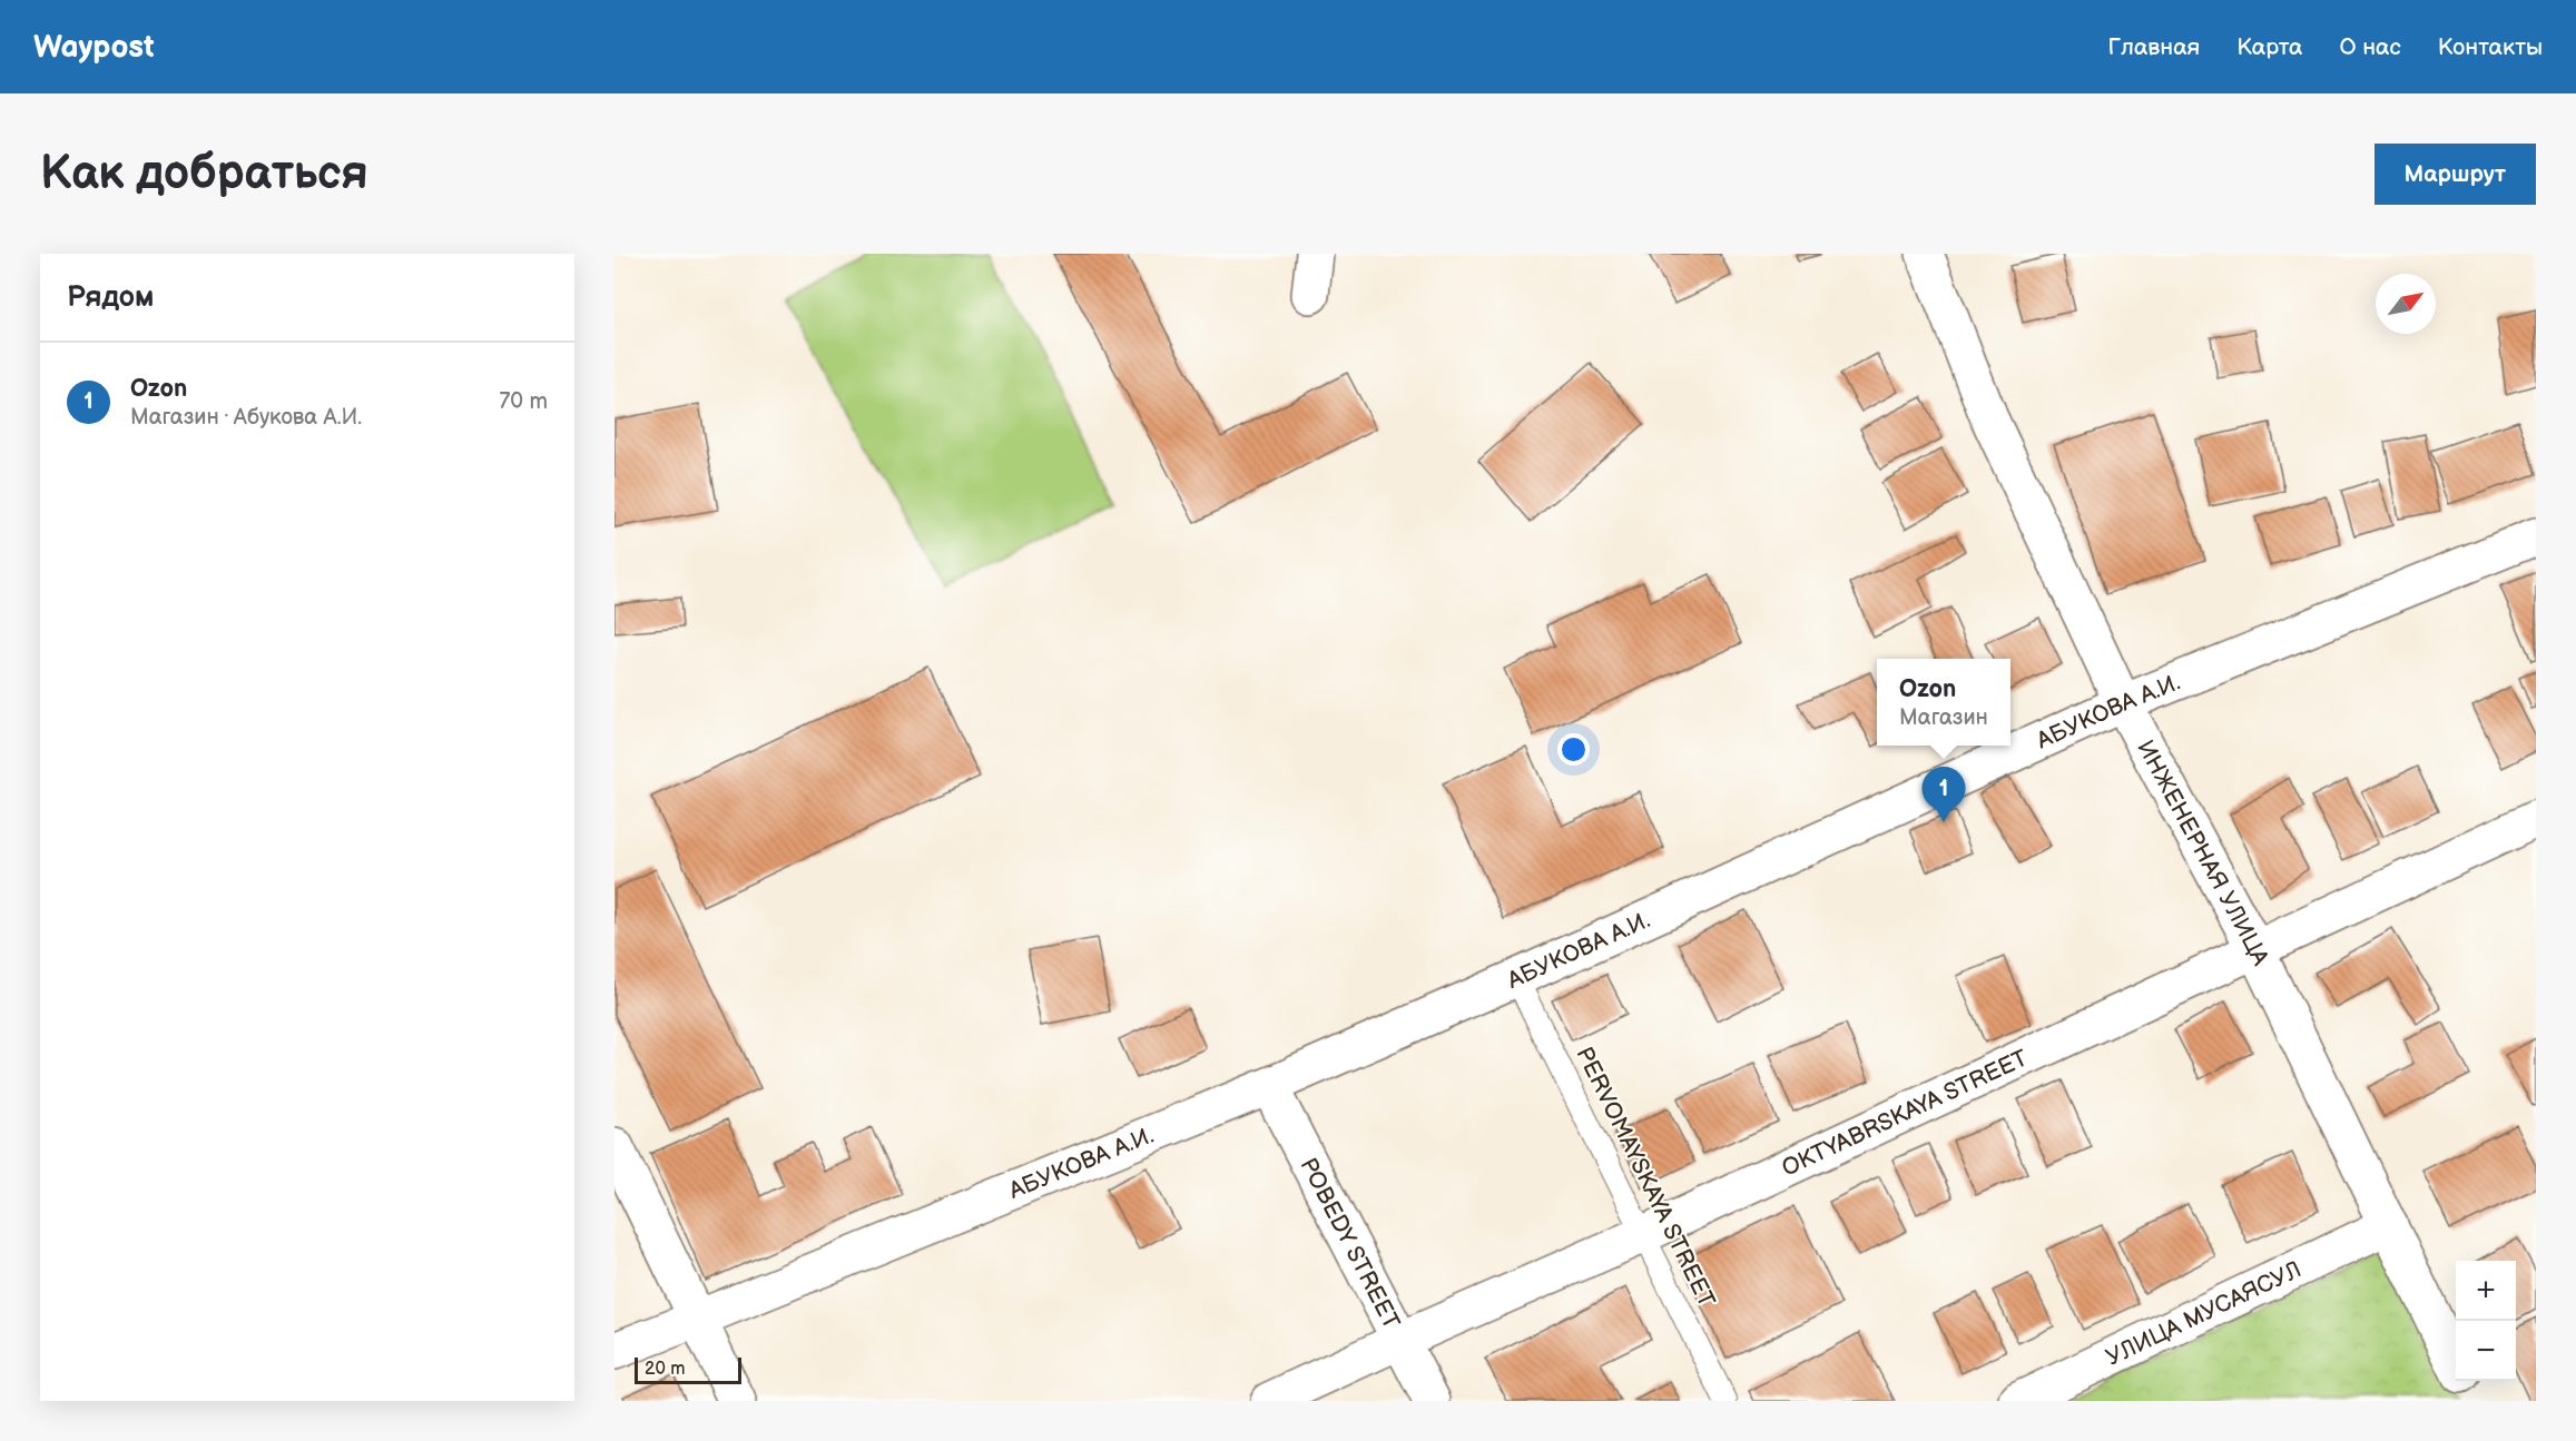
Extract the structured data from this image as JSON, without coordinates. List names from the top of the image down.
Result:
{
  "streets": {
    "street": [
      "АБУКОВА А.И.",
      "ИНЖЕНЕРНАЯ УЛИЦА",
      "OKTYABRSKAYA STREET",
      "POBEDY STREET",
      "УЛИЦА МУСАЯСУЛ"
    ],
    "lane": ["PERVOMAYSKAYA STREET"]
  },
  "crossings": [
    ["АБУКОВА А.И.", "ИНЖЕНЕРНАЯ УЛИЦА"],
    ["АБУКОВА А.И.", "PERVOMAYSKAYA STREET"],
    ["АБУКОВА А.И.", "POBEDY STREET"],
    ["ИНЖЕНЕРНАЯ УЛИЦА", "OKTYABRSKAYA STREET"],
    ["ИНЖЕНЕРНАЯ УЛИЦА", "УЛИЦА МУСАЯСУЛ"],
    ["OKTYABRSKAYA STREET", "PERVOMAYSKAYA STREET"],
    ["OKTYABRSKAYA STREET", "POBEDY STREET"]
  ],
  "scale_bar": "20 m",
  "north": "top right",
  "page": {
    "header": "Waypost",
    "nav": [
      "Главная",
      "Карта",
      "О нас",
      "Контакты"
    ],
    "buttons": "Маршрут",
    "title": "Как добраться",
    "heading": "Рядом",
    "list": [
      {
        "mark": "1",
        "name": "Ozon",
        "note": "Магазин · Абукова А.И.",
        "value": "70 m"
      }
    ],
    "popup": ["Ozon", "Магазин"],
    "pins": "1",
    "map_buttons": ["+", "−"],
    "scale": "20 m"
  }
}
